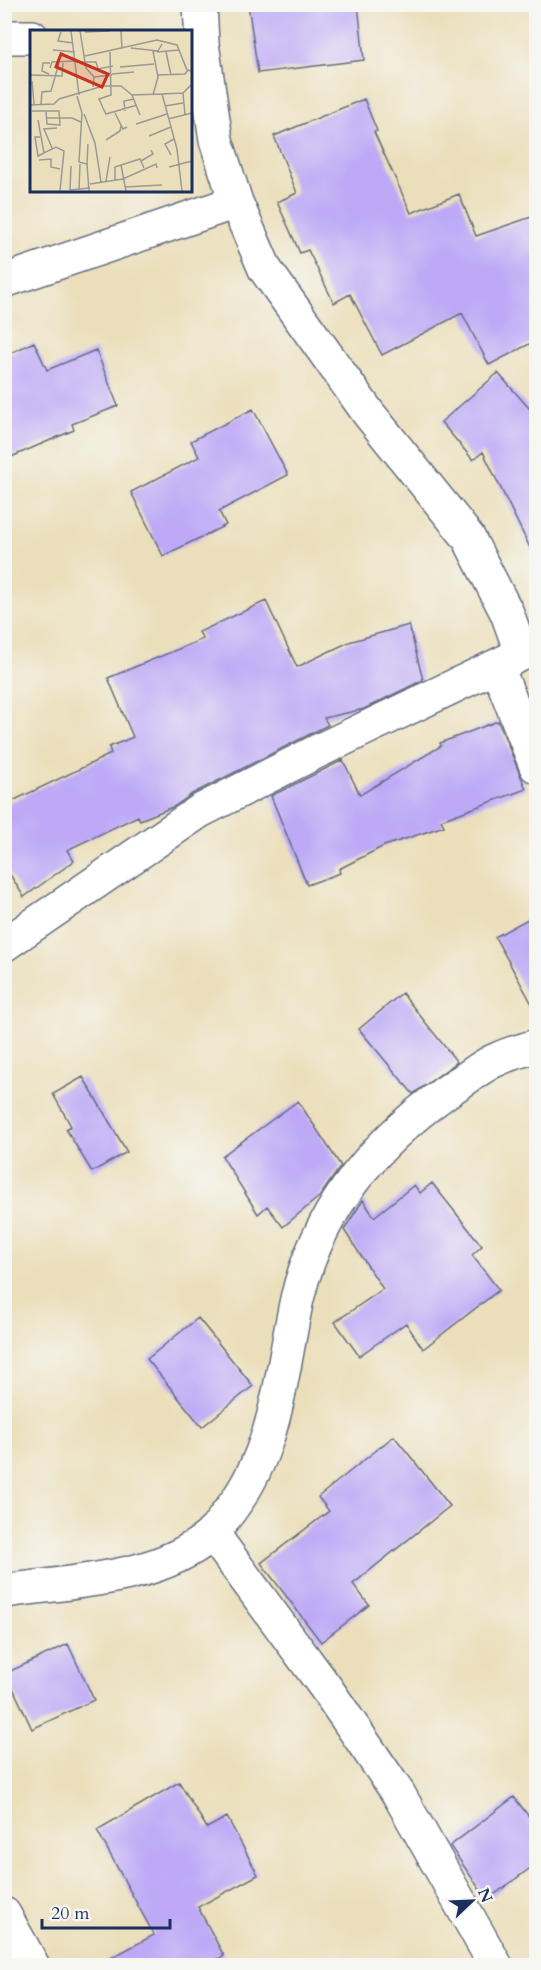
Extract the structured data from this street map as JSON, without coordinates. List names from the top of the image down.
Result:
{
  "scale_bar": "20 m",
  "north": "top right"
}
